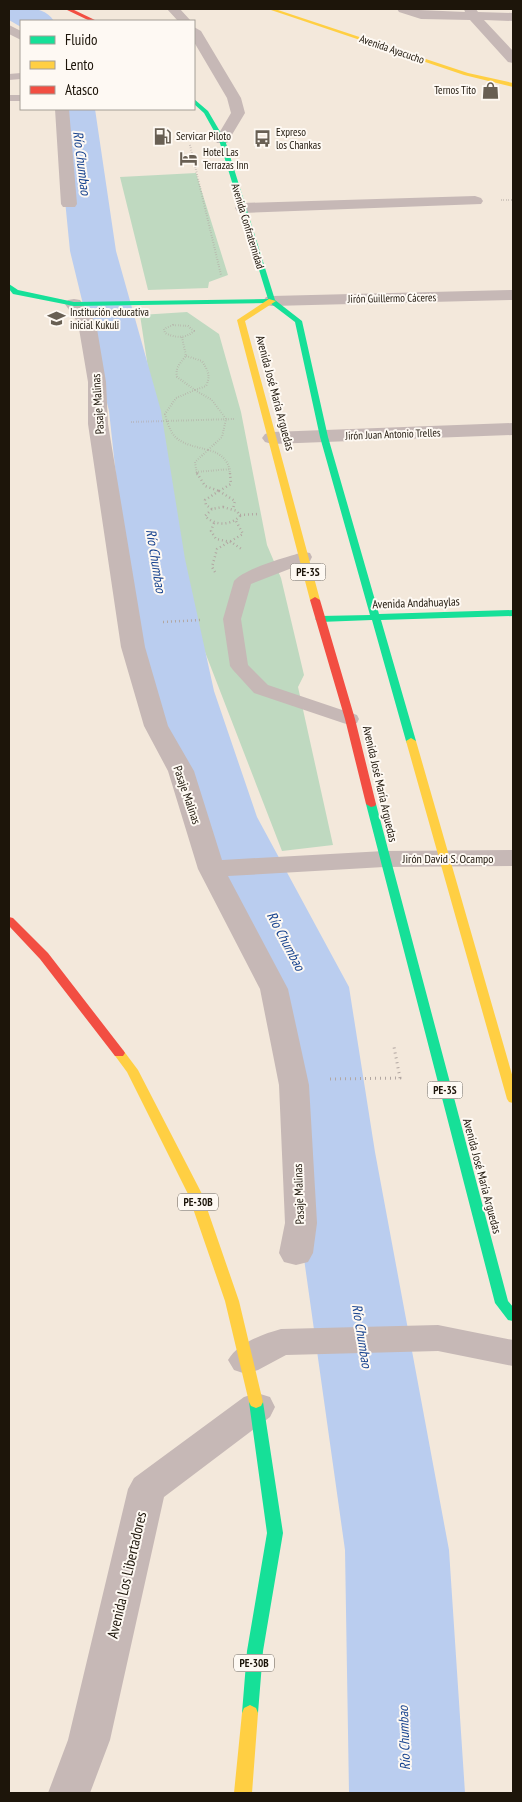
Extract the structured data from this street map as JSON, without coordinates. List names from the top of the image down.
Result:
{
  "streets": {
    "main road": [
      "Avenida Ayacucho",
      "Avenida Confraternidad",
      "Avenida José María Arguedas",
      "PE-3S",
      "Avenida Andahuaylas",
      "PE-30B"
    ],
    "street": [
      "Jirón Guillermo Cáceres",
      "Pasaje Malinas",
      "Jirón Juan Antonio Trelles",
      "Jirón David S. Ocampo",
      "Avenida Los Libertadores"
    ]
  },
  "crossings": [
    ["Avenida Confraternidad", "Jirón Guillermo Cáceres"],
    ["Avenida Confraternidad", "Avenida José María Arguedas"],
    ["Jirón Guillermo Cáceres", "Avenida José María Arguedas"],
    ["Avenida José María Arguedas", "Jirón Juan Antonio Trelles"],
    ["Avenida José María Arguedas", "Avenida Andahuaylas"],
    ["Avenida José María Arguedas", "Jirón David S. Ocampo"],
    ["Pasaje Malinas", "Jirón David S. Ocampo"],
    ["PE-30B", "Avenida Los Libertadores"]
  ],
  "water": ["Río Chumbao"],
  "places": {
    "shop": ["Ternos Tito"],
    "fuel station": ["Servicar Piloto"],
    "bus stop": ["Expreso los Chankas"],
    "hotel": ["Hotel Las Terrazas Inn"],
    "school or university": ["Institución educativa inicial Kukuli"]
  },
  "legend": ["Fluido", "Lento", "Atasco"]
}
